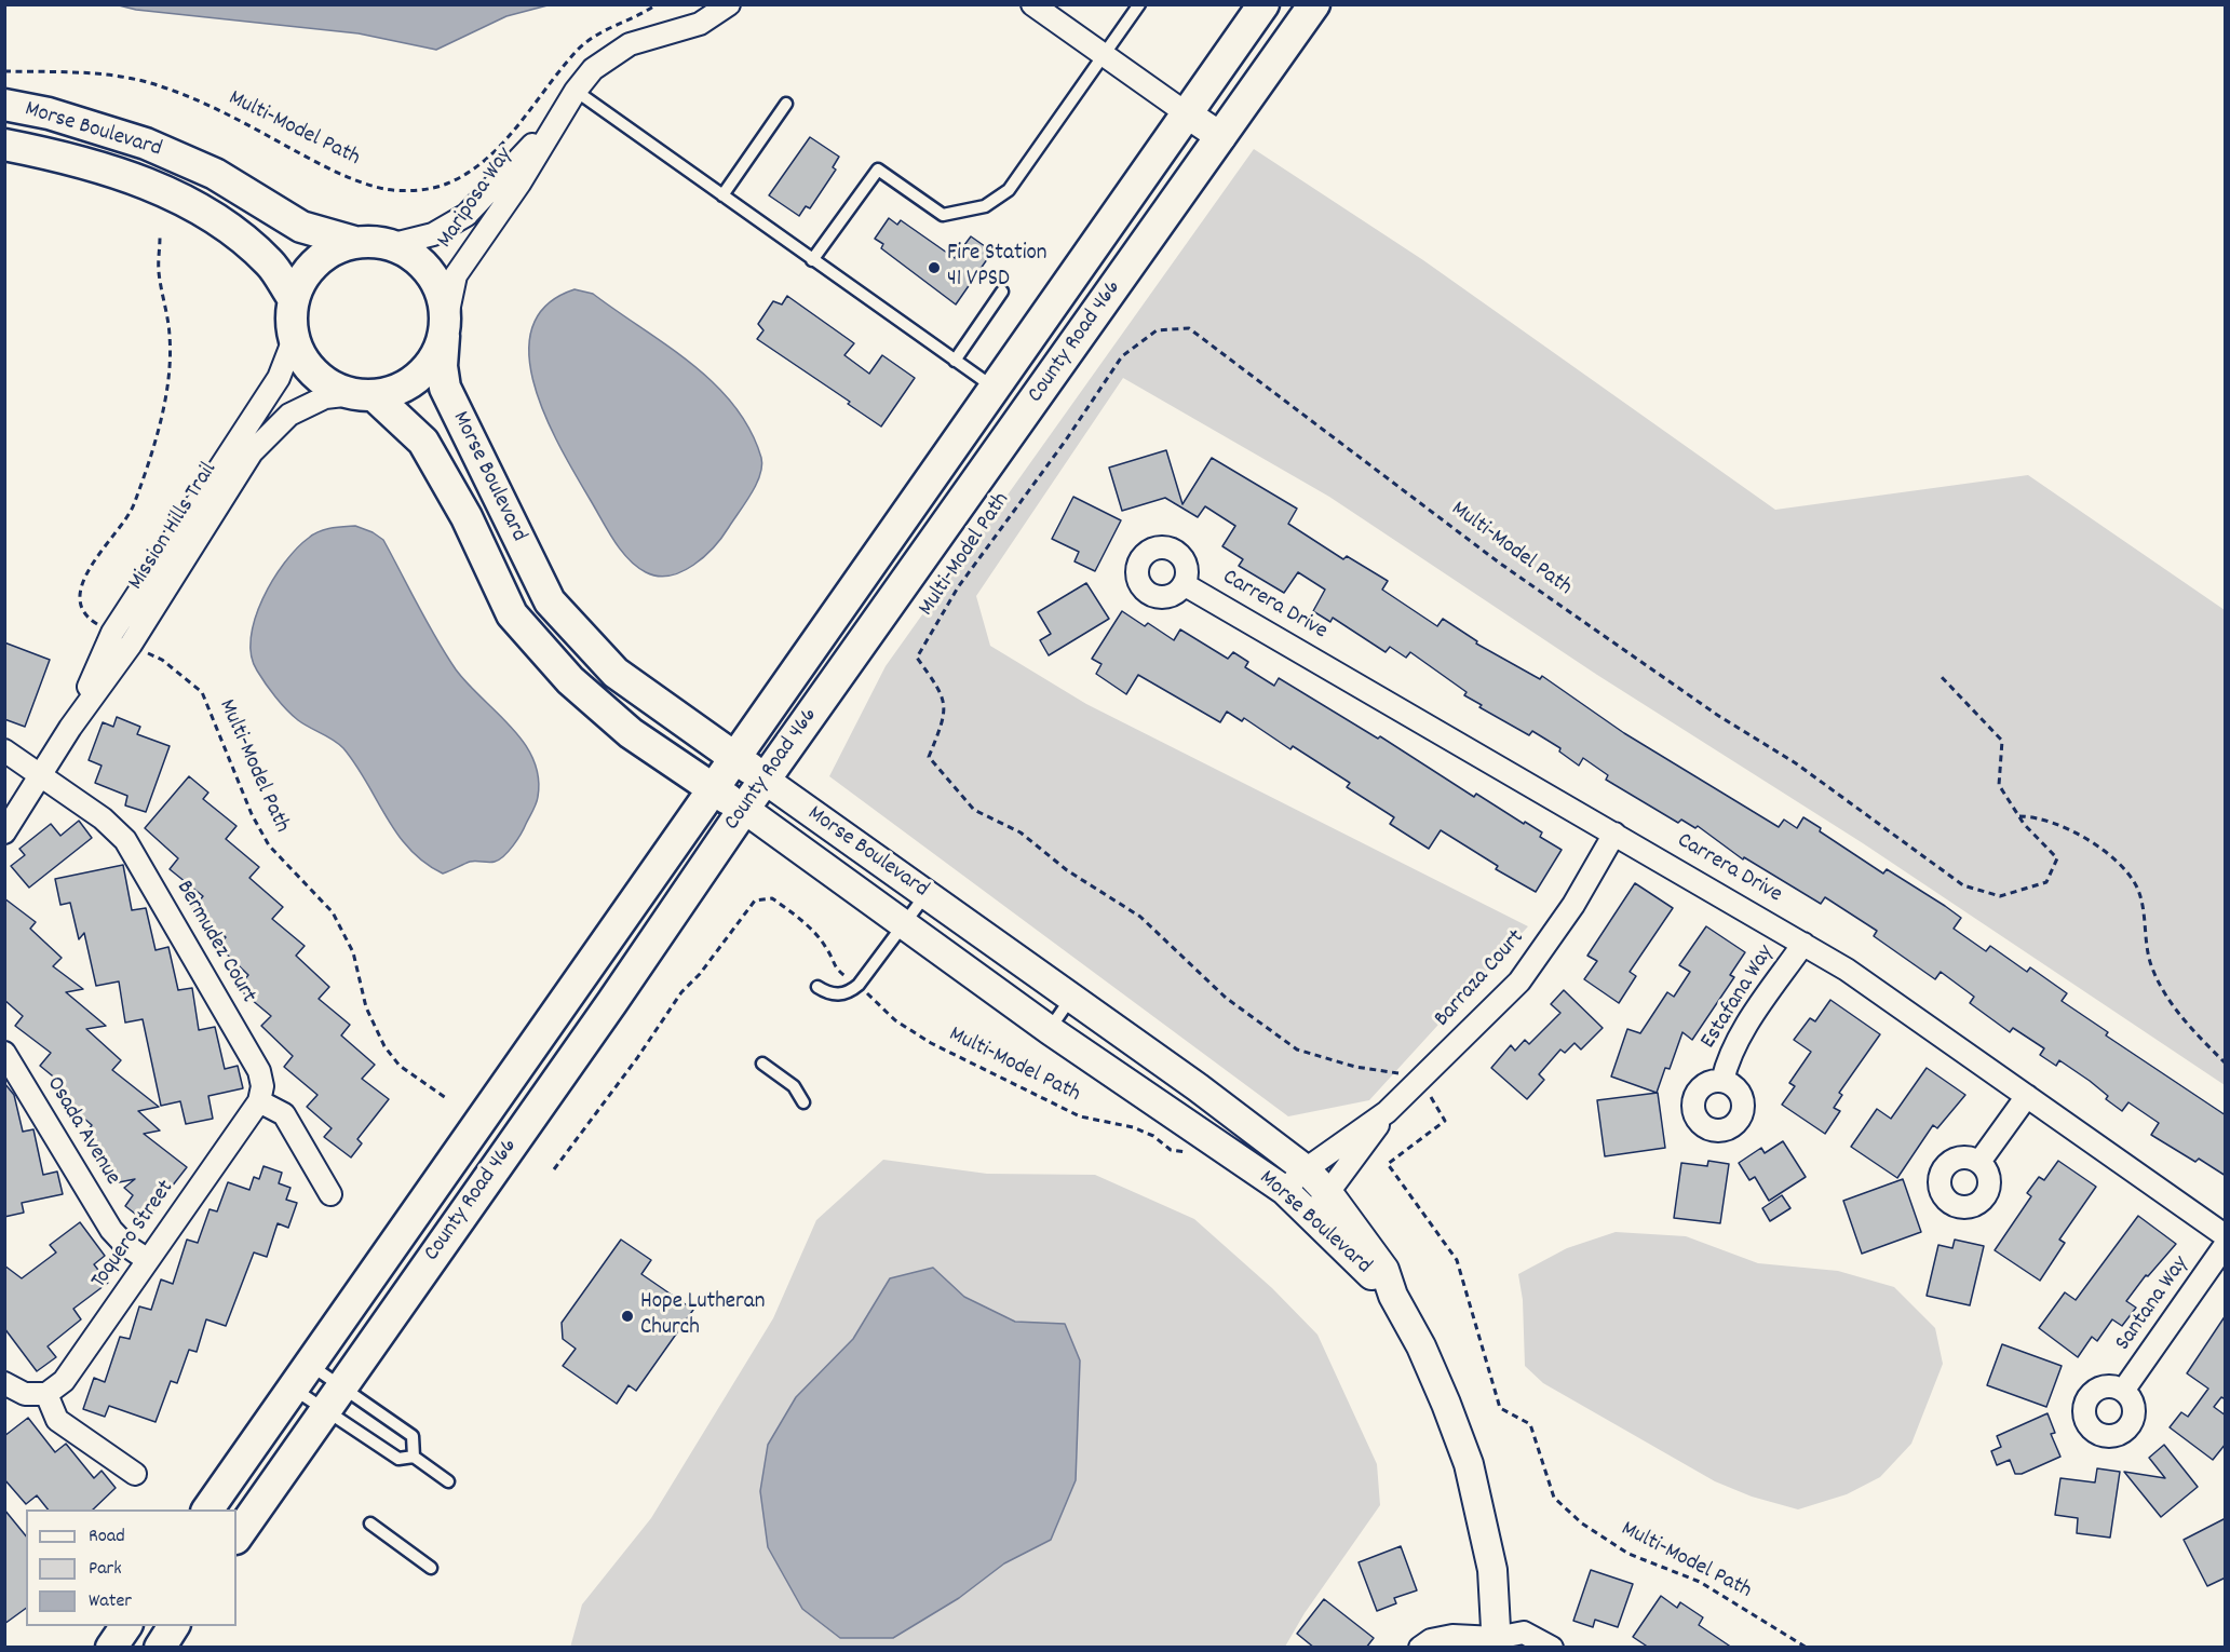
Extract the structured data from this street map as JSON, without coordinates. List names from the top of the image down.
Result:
{
  "streets": {
    "main road": ["Morse Boulevard", "County Road 466"],
    "street": [
      "Mariposa Way",
      "Mission Hills Trail",
      "Carrera Drive",
      "Bermudez Court",
      "Barraza Court",
      "Estafana Way",
      "Osada Avenue",
      "Toquero Street",
      "Santana Way"
    ],
    "path": ["Multi-Model Path"]
  },
  "crossings": [
    ["Multi-Model Path", "Morse Boulevard"],
    ["Multi-Model Path", "Mission Hills Trail"],
    ["Multi-Model Path", "Barraza Court"],
    ["Morse Boulevard", "Mariposa Way"],
    ["Morse Boulevard", "County Road 466"],
    ["Morse Boulevard", "Mission Hills Trail"],
    ["Morse Boulevard", "Barraza Court"],
    ["Mariposa Way", "Mission Hills Trail"],
    ["Mission Hills Trail", "Bermudez Court"],
    ["Carrera Drive", "Barraza Court"],
    ["Carrera Drive", "Estafana Way"],
    ["Bermudez Court", "Toquero Street"],
    ["Osada Avenue", "Toquero Street"]
  ],
  "places": ["Fire Station 41 VPSD", "Hope Lutheran Church"],
  "legend": ["Road", "Park", "Water"]
}
